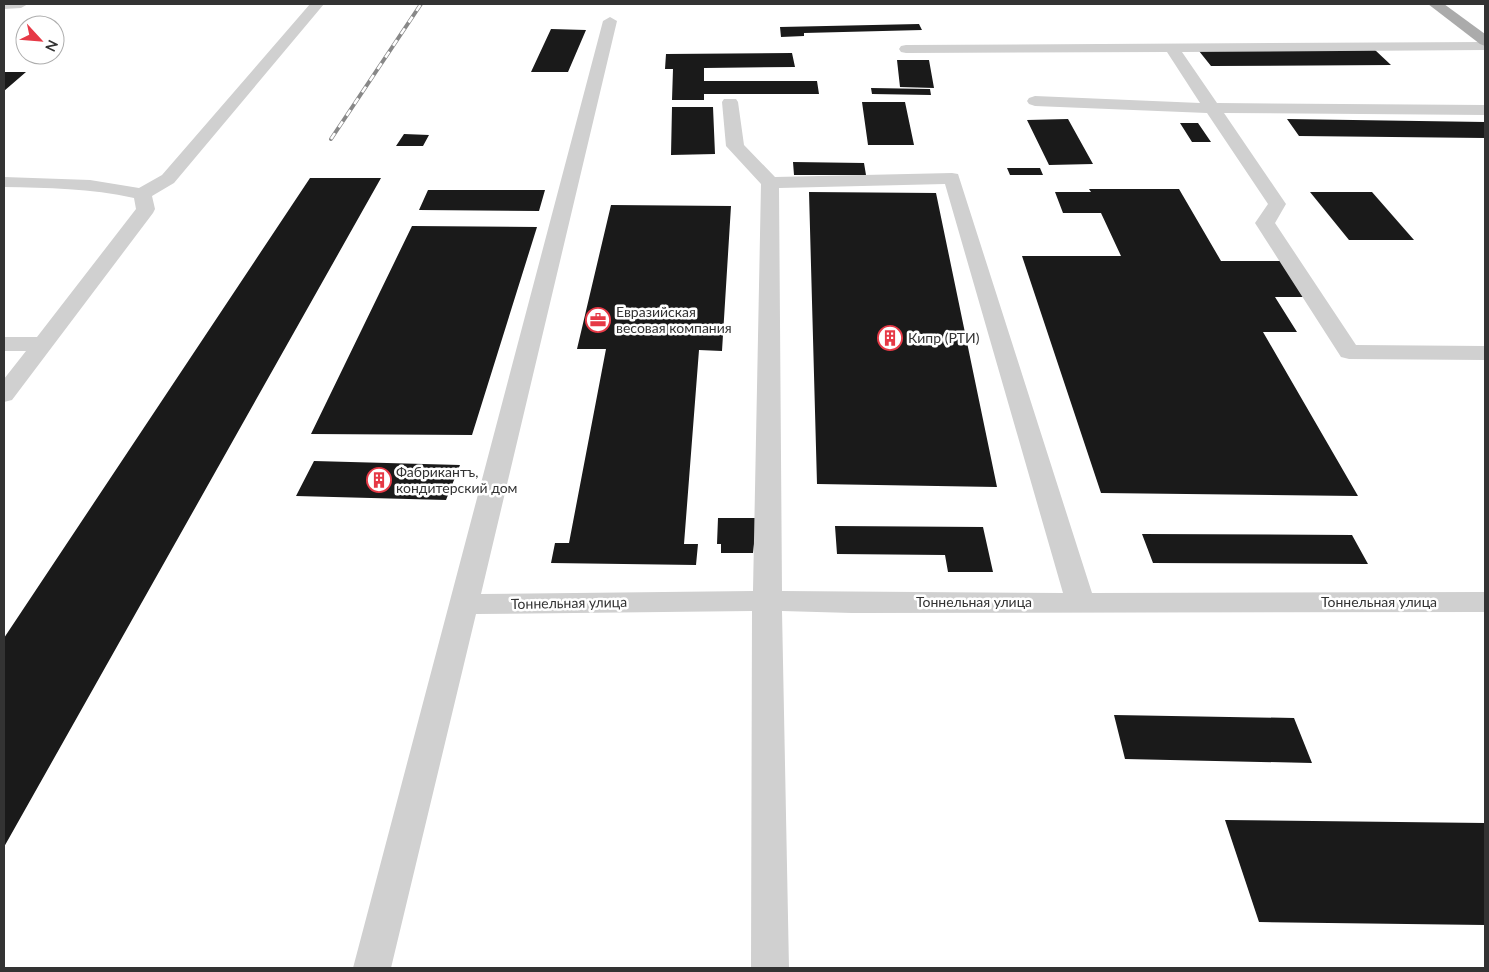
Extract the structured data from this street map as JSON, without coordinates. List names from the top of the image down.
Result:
{
  "streets": {
    "street": ["Тоннельная улица"]
  },
  "places": {
    "office": ["Евразийская весовая компания"],
    "building": ["Кипр (РТИ)", "Фабрикантъ, кондитерский дом"]
  },
  "north": "bottom right"
}
